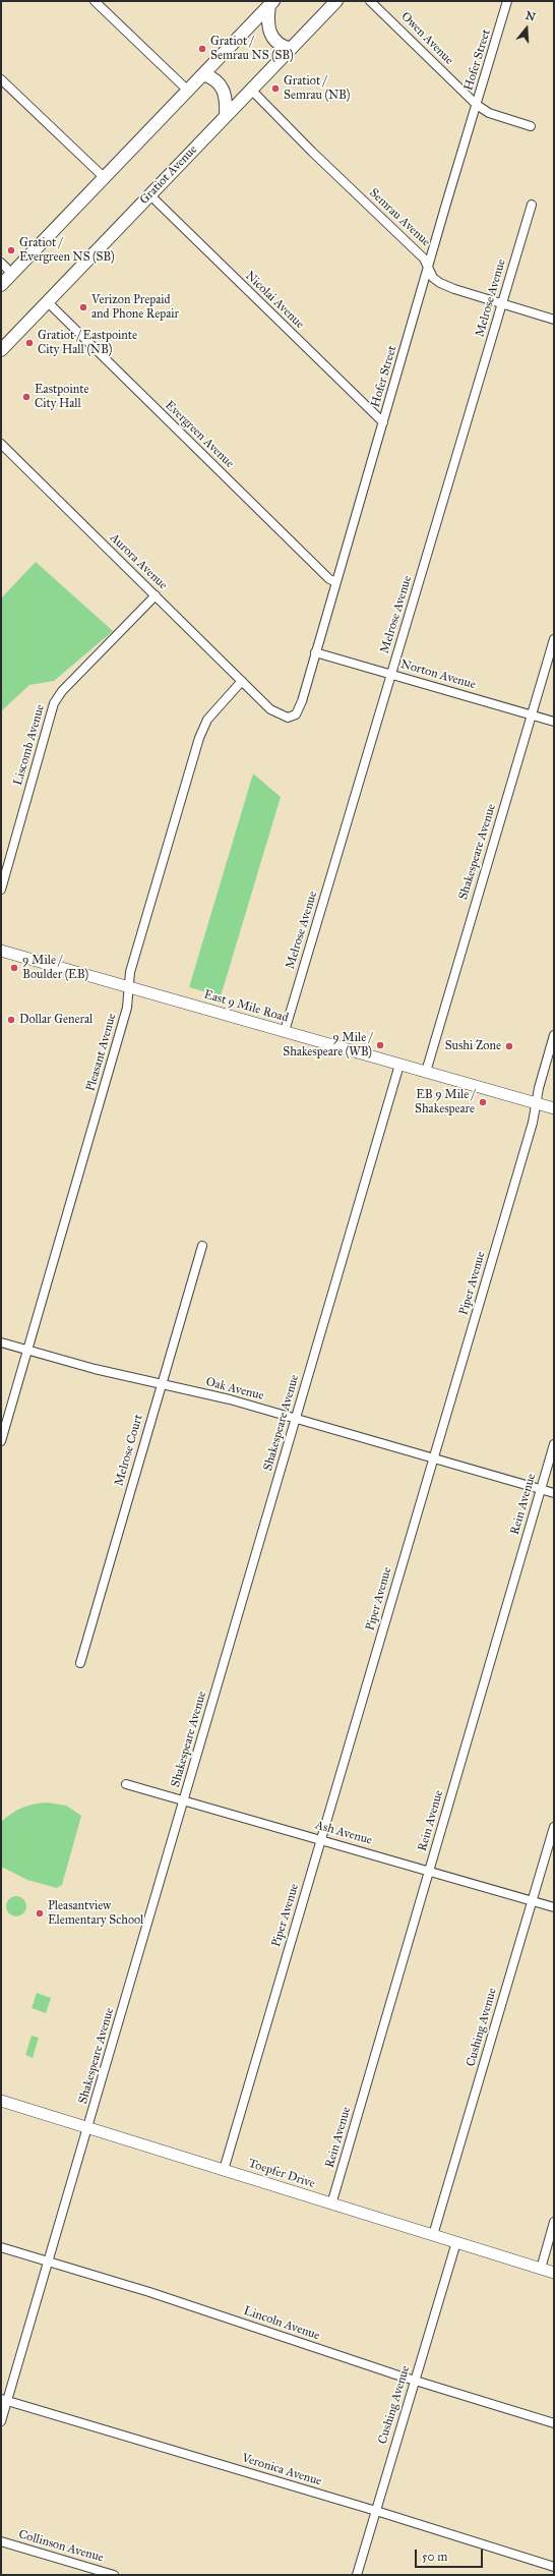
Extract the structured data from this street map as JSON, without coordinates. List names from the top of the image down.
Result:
{
  "streets": {
    "main road": ["Gratiot Avenue"],
    "street": [
      "Owen Avenue",
      "Hofer Street",
      "Semrau Avenue",
      "Melrose Avenue",
      "Nicolai Avenue",
      "Evergreen Avenue",
      "Aurora Avenue",
      "Norton Avenue",
      "Liscomb Avenue",
      "Shakespeare Avenue",
      "East 9 Mile Road",
      "Pleasant Avenue",
      "Piper Avenue",
      "Oak Avenue",
      "Melrose Court",
      "Rein Avenue",
      "Ash Avenue",
      "Cushing Avenue",
      "Toepfer Drive",
      "Lincoln Avenue",
      "Veronica Avenue",
      "Collinson Avenue"
    ]
  },
  "crossings": [
    ["Owen Avenue", "Hofer Street"],
    ["Hofer Street", "Semrau Avenue"],
    ["Hofer Street", "Nicolai Avenue"],
    ["Hofer Street", "Evergreen Avenue"],
    ["Hofer Street", "Aurora Avenue"],
    ["Hofer Street", "Norton Avenue"],
    ["Gratiot Avenue", "Semrau Avenue"],
    ["Gratiot Avenue", "Nicolai Avenue"],
    ["Gratiot Avenue", "Evergreen Avenue"],
    ["Semrau Avenue", "Melrose Avenue"],
    ["Melrose Avenue", "Norton Avenue"],
    ["Melrose Avenue", "East 9 Mile Road"],
    ["Aurora Avenue", "Liscomb Avenue"],
    ["Aurora Avenue", "Pleasant Avenue"],
    ["Norton Avenue", "Shakespeare Avenue"],
    ["Shakespeare Avenue", "East 9 Mile Road"],
    ["Shakespeare Avenue", "Oak Avenue"],
    ["Shakespeare Avenue", "Ash Avenue"],
    ["Shakespeare Avenue", "Toepfer Drive"],
    ["Shakespeare Avenue", "Lincoln Avenue"],
    ["Shakespeare Avenue", "Veronica Avenue"],
    ["East 9 Mile Road", "Pleasant Avenue"],
    ["East 9 Mile Road", "Piper Avenue"],
    ["Pleasant Avenue", "Oak Avenue"],
    ["Piper Avenue", "Oak Avenue"],
    ["Piper Avenue", "Ash Avenue"],
    ["Piper Avenue", "Toepfer Drive"],
    ["Oak Avenue", "Melrose Court"],
    ["Oak Avenue", "Rein Avenue"],
    ["Rein Avenue", "Ash Avenue"],
    ["Rein Avenue", "Toepfer Drive"],
    ["Ash Avenue", "Cushing Avenue"],
    ["Cushing Avenue", "Toepfer Drive"],
    ["Cushing Avenue", "Lincoln Avenue"],
    ["Cushing Avenue", "Veronica Avenue"]
  ],
  "places": [
    "Gratiot / Semrau NS (SB)",
    "Gratiot / Semrau (NB)",
    "Gratiot / Evergreen NS (SB)",
    "Verizon Prepaid and Phone Repair",
    "Gratiot / Eastpointe City Hall (NB)",
    "Eastpointe City Hall",
    "9 Mile / Boulder (EB)",
    "Dollar General",
    "9 Mile / Shakespeare (WB)",
    "Sushi Zone",
    "EB 9 Mile / Shakespeare",
    "Pleasantview Elementary School"
  ],
  "scale_bar": "50 m",
  "north": "top"
}
